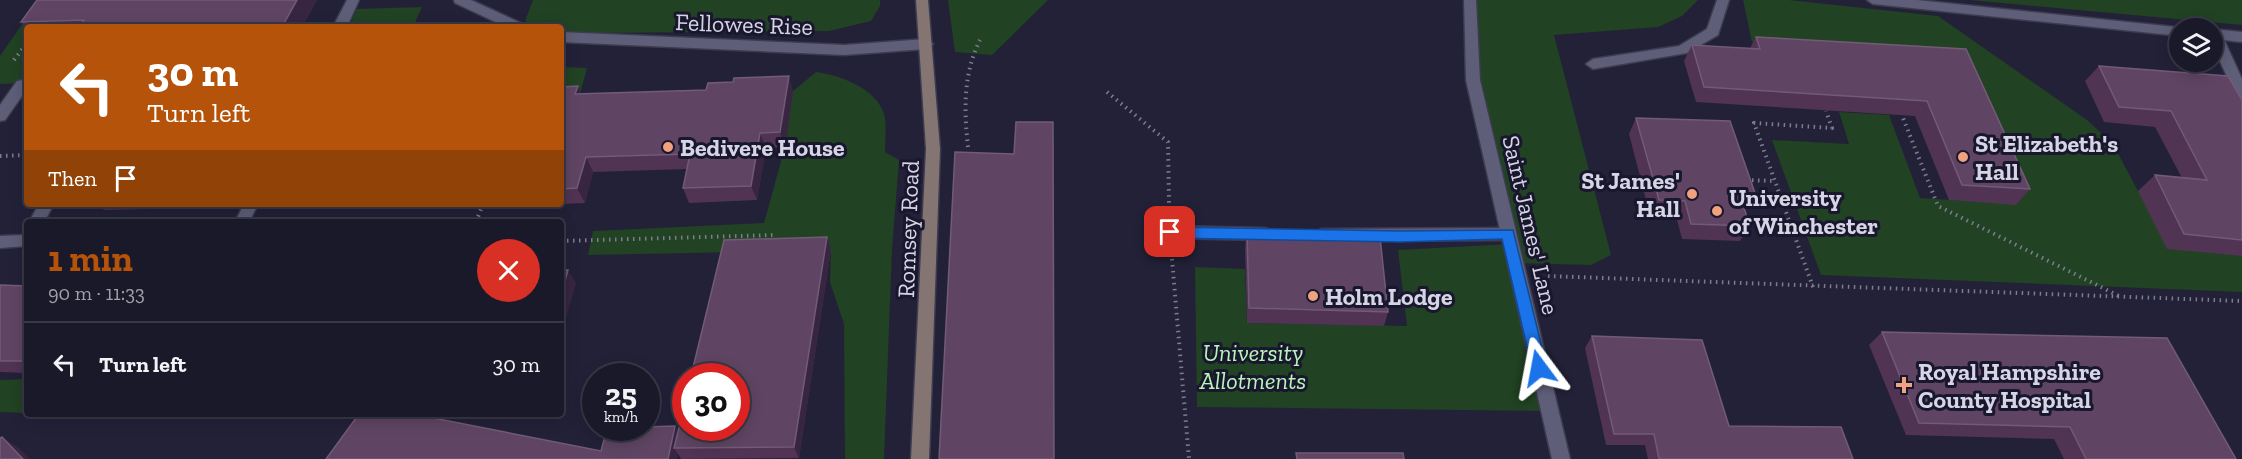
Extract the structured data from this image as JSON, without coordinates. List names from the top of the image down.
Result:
{
  "streets": {
    "main road": ["Romsey Road"],
    "street": ["Fellowes Rise", "Saint James' Lane"]
  },
  "crossings": [
    ["Fellowes Rise", "Romsey Road"]
  ],
  "parks": ["University Allotments"],
  "places": {
    "other": [
      "Bedivere House",
      "St Elizabeth's Hall",
      "St James' Hall",
      "University of Winchester",
      "Holm Lodge"
    ],
    "health": ["Royal Hampshire County Hospital"]
  },
  "page": {
    "turn": ["30 m", "Turn left"],
    "then": "Then",
    "heading": ["1 min", "90 m · 11:33"],
    "list": [
      {
        "name": "Turn left",
        "value": "30 m"
      }
    ],
    "speed": "25 km/h",
    "limit": "30"
  }
}
